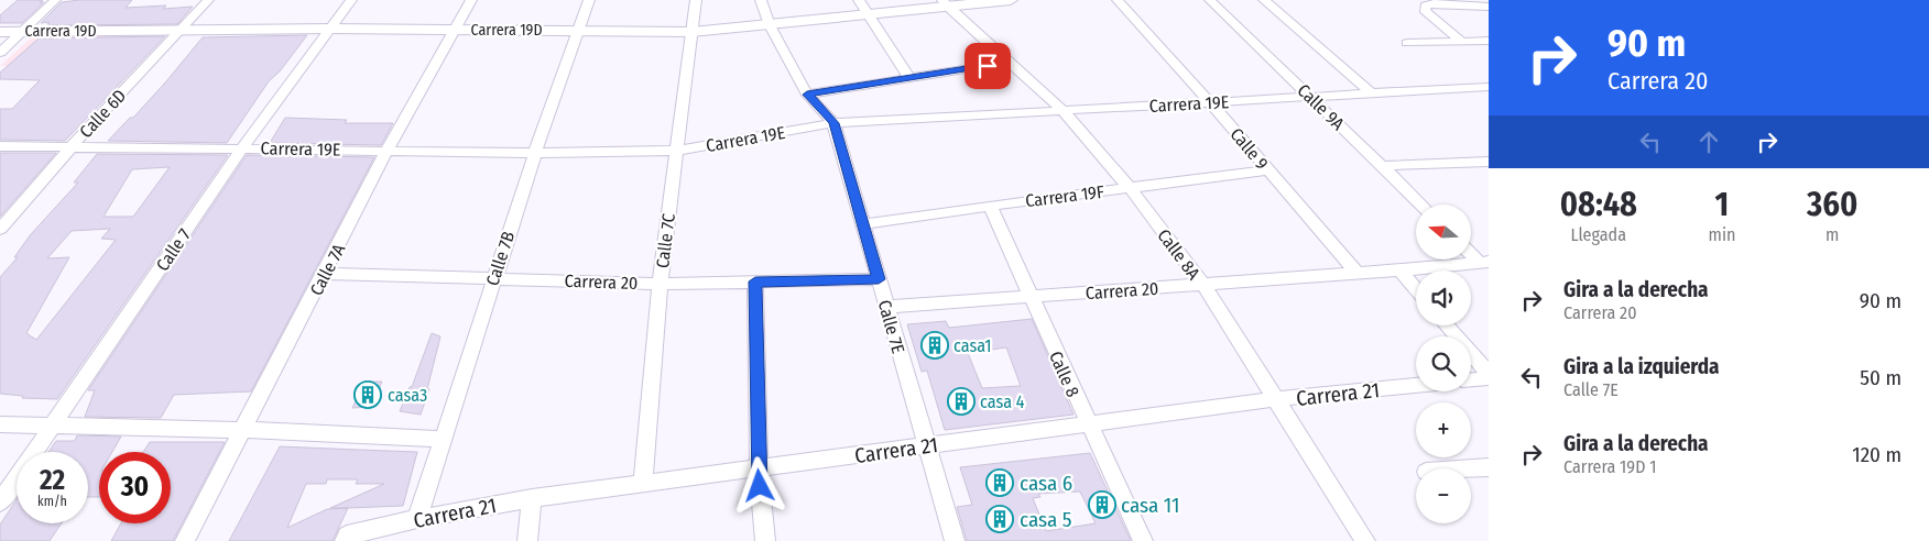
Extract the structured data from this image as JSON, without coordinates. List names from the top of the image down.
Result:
{
  "streets": {
    "street": [
      "Carrera 19D",
      "Carrera 19E",
      "Calle 9A",
      "Calle 6D",
      "Calle 9",
      "Carrera 19F",
      "Calle 7C",
      "Calle 7",
      "Calle 8A",
      "Calle 7B",
      "Calle 7A",
      "Carrera 20",
      "Calle 7E",
      "Calle 8",
      "Carrera 21"
    ]
  },
  "crossings": [
    ["Carrera 19D", "Calle 6D"],
    ["Carrera 19D", "Calle 7C"],
    ["Carrera 19D", "Calle 7"],
    ["Carrera 19D", "Calle 8A"],
    ["Carrera 19D", "Calle 7B"],
    ["Carrera 19D", "Calle 7A"],
    ["Carrera 19D", "Calle 7E"],
    ["Carrera 19E", "Calle 9A"],
    ["Carrera 19E", "Calle 6D"],
    ["Carrera 19E", "Calle 9"],
    ["Carrera 19E", "Calle 7C"],
    ["Carrera 19E", "Calle 7"],
    ["Carrera 19E", "Calle 8A"],
    ["Carrera 19E", "Calle 7B"],
    ["Carrera 19E", "Calle 7A"],
    ["Carrera 19E", "Calle 7E"],
    ["Calle 9", "Carrera 19F"],
    ["Calle 9", "Carrera 20"],
    ["Carrera 19F", "Calle 8A"],
    ["Carrera 19F", "Calle 7E"],
    ["Carrera 19F", "Calle 8"],
    ["Calle 7C", "Carrera 20"],
    ["Calle 7C", "Carrera 21"],
    ["Calle 8A", "Carrera 20"],
    ["Calle 8A", "Carrera 21"],
    ["Calle 7B", "Carrera 20"],
    ["Calle 7B", "Carrera 21"],
    ["Calle 7A", "Carrera 20"],
    ["Carrera 20", "Calle 7E"],
    ["Carrera 20", "Calle 8"],
    ["Calle 7E", "Carrera 21"],
    ["Calle 8", "Carrera 21"]
  ],
  "places": {
    "building": [
      "casa1",
      "casa3",
      "casa 4",
      "casa 6",
      "casa 11",
      "casa 5"
    ]
  },
  "north": "left",
  "page": {
    "turn": ["90 m", "Carrera 20"],
    "eta": [
      "08:48",
      "Llegada",
      "1",
      "min",
      "360",
      "m"
    ],
    "map_buttons": ["+", "−"],
    "list": [
      {
        "name": "Gira a la derecha",
        "note": "Carrera 20",
        "value": "90 m"
      },
      {
        "name": "Gira a la izquierda",
        "note": "Calle 7E",
        "value": "50 m"
      },
      {
        "name": "Gira a la derecha",
        "note": "Carrera 19D 1",
        "value": "120 m"
      }
    ],
    "speed": "22 km/h",
    "limit": "30"
  }
}
